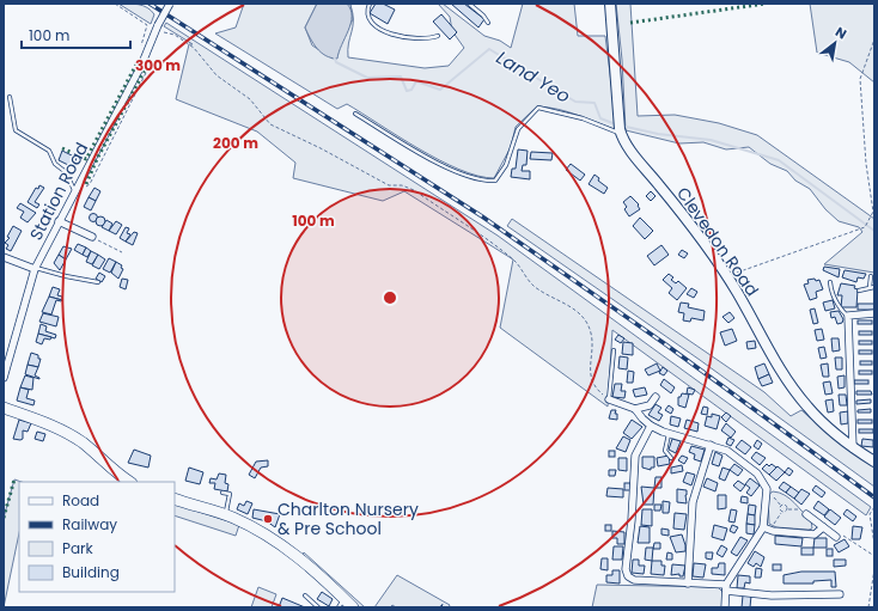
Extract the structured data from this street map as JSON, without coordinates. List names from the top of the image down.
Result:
{
  "streets": {
    "main road": ["Clevedon Road"],
    "street": ["Station Road"]
  },
  "water": ["Land Yeo"],
  "places": ["Charlton Nursery & Pre School"],
  "legend": [
    "Road",
    "Railway",
    "Park",
    "Building"
  ],
  "scale_bar": "100 m",
  "north": "top right",
  "rings": ["300 m", "200 m", "100 m"]
}
